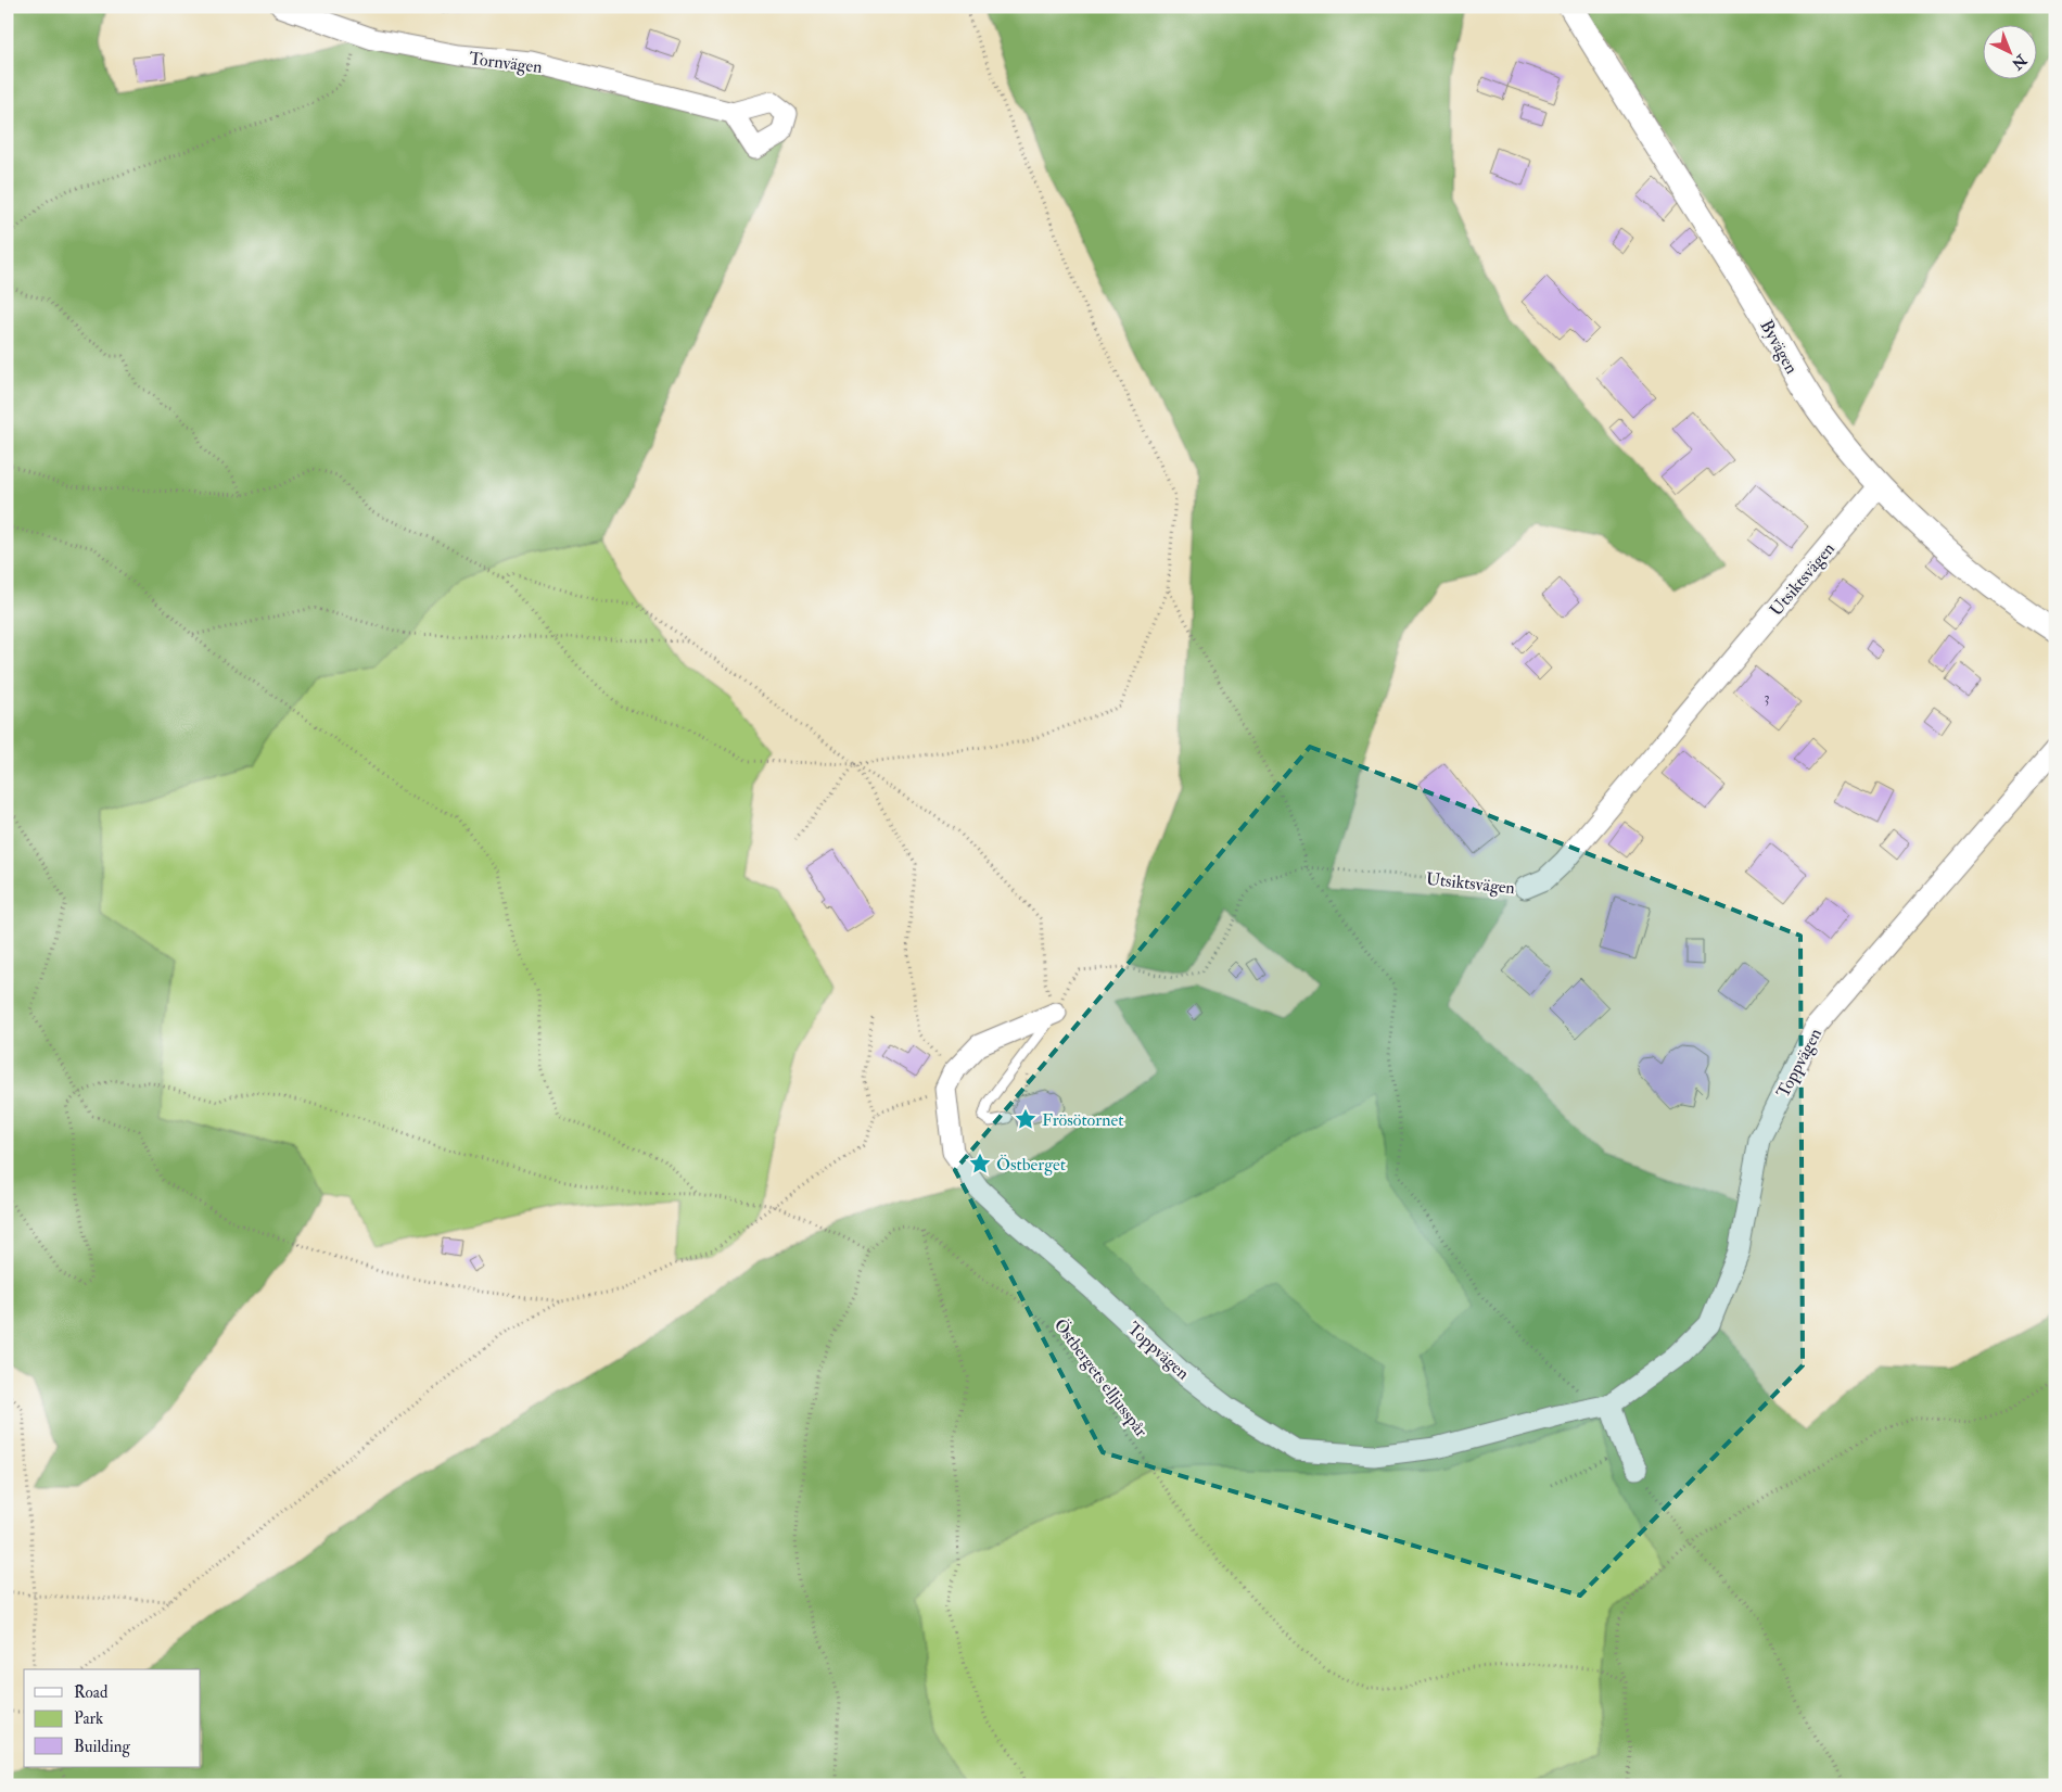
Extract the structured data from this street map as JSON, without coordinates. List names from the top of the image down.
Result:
{
  "streets": {
    "street": [
      "Tornvägen",
      "Byvägen",
      "Utsiktsvägen",
      "Toppvägen"
    ],
    "path": ["Östbergets elljusspår"]
  },
  "crossings": [
    ["Byvägen", "Utsiktsvägen"]
  ],
  "places": {
    "place": ["Frösötornet", "Östberget"]
  },
  "house_numbers": ["3"],
  "legend": ["Road", "Park", "Building"],
  "north": "bottom right"
}
